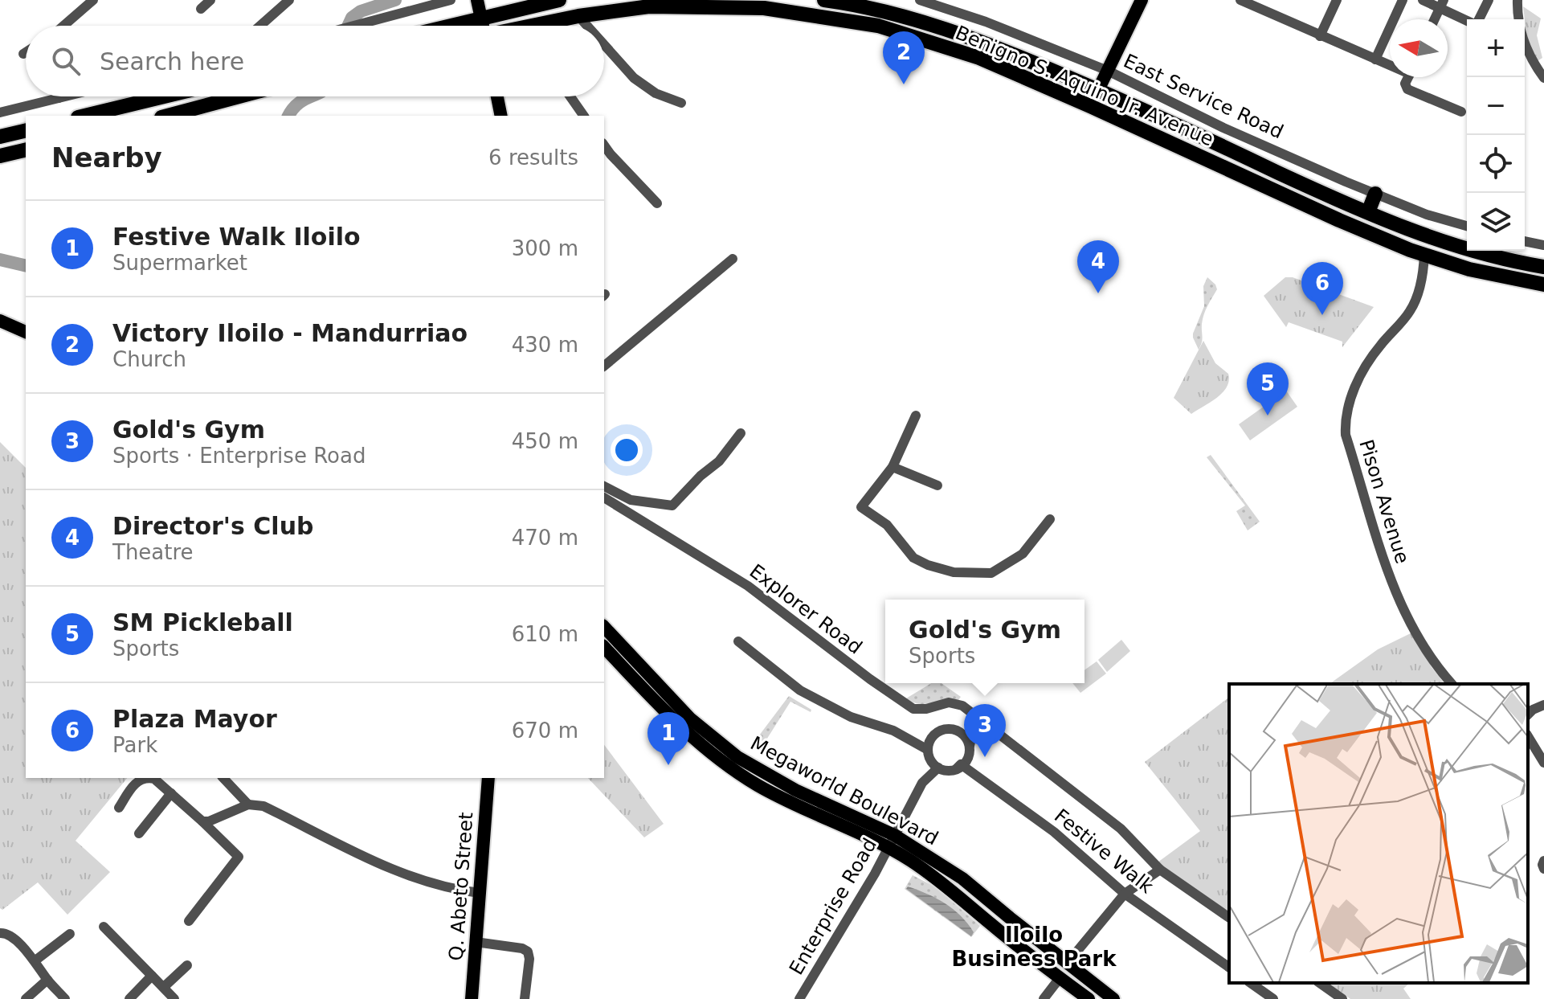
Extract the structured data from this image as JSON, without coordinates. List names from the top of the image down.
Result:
{
  "streets": {
    "highway": ["Benigno S. Aquino Jr. Avenue"],
    "main road": ["Megaworld Boulevard", "Q. Abeto Street"],
    "street": [
      "East Service Road",
      "Pison Avenue",
      "Explorer Road",
      "Festive Walk",
      "Enterprise Road"
    ]
  },
  "crossings": [
    ["Benigno S. Aquino Jr. Avenue", "Pison Avenue"],
    ["Megaworld Boulevard", "Enterprise Road"]
  ],
  "districts": ["Iloilo Business Park"],
  "north": "left",
  "page": {
    "map_buttons": ["+", "−"],
    "search": "Search here",
    "pins": [
      "2",
      "4",
      "6",
      "5",
      "3",
      "1"
    ],
    "heading": ["Nearby", "6 results"],
    "list": [
      {
        "mark": "1",
        "name": "Festive Walk Iloilo",
        "note": "Supermarket",
        "value": "300 m"
      },
      {
        "mark": "2",
        "name": "Victory Iloilo - Mandurriao",
        "note": "Church",
        "value": "430 m"
      },
      {
        "mark": "3",
        "name": "Gold's Gym",
        "note": "Sports · Enterprise Road",
        "value": "450 m"
      },
      {
        "mark": "4",
        "name": "Director's Club",
        "note": "Theatre",
        "value": "470 m"
      },
      {
        "mark": "5",
        "name": "SM Pickleball",
        "note": "Sports",
        "value": "610 m"
      },
      {
        "mark": "6",
        "name": "Plaza Mayor",
        "note": "Park",
        "value": "670 m"
      }
    ],
    "popup": ["Gold's Gym", "Sports"]
  }
}
